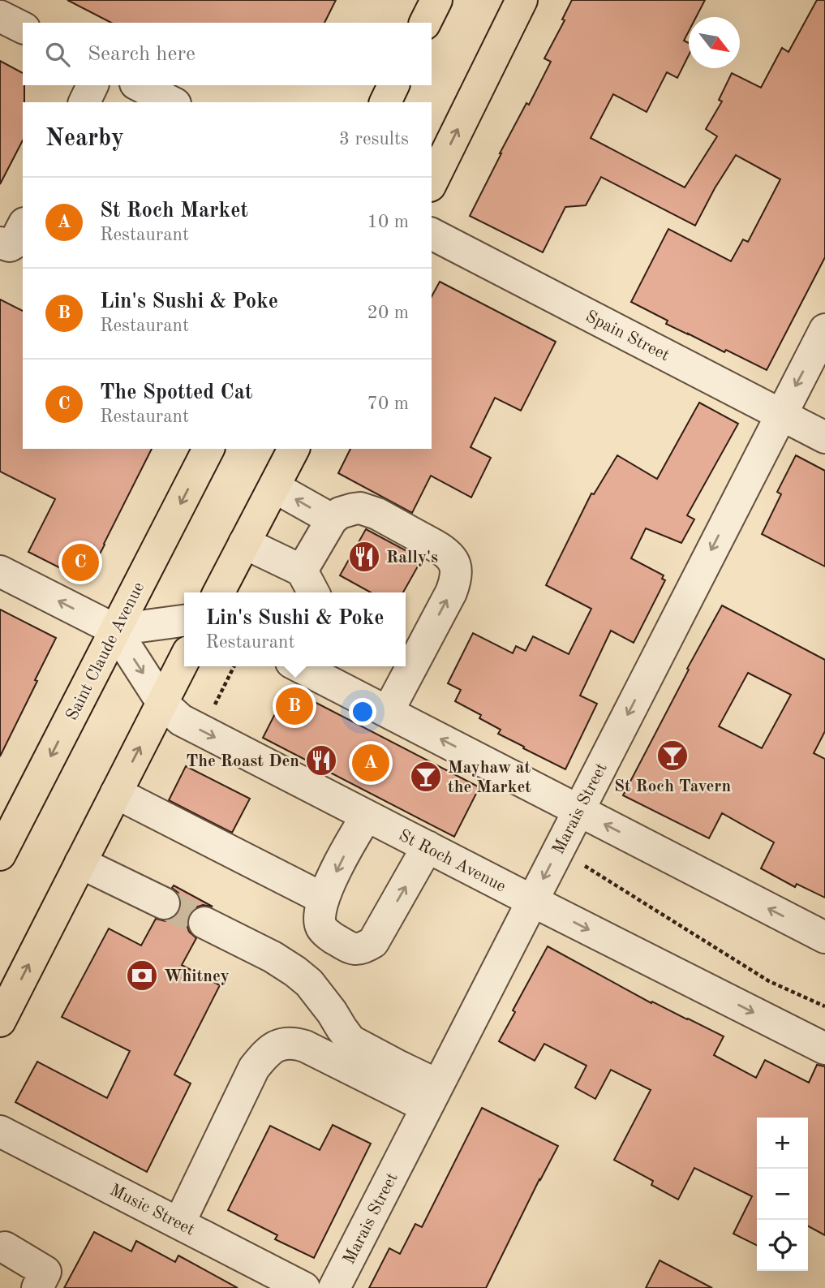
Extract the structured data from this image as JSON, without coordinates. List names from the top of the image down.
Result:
{
  "streets": {
    "main road": ["Saint Claude Avenue"],
    "street": [
      "Spain Street",
      "Marais Street",
      "St Roch Avenue",
      "Music Street"
    ]
  },
  "crossings": [
    ["Spain Street", "Marais Street"],
    ["Saint Claude Avenue", "St Roch Avenue"],
    ["Marais Street", "St Roch Avenue"]
  ],
  "one_way": ["Marais Street"],
  "places": {
    "restaurant": ["Rally's", "The Roast Den"],
    "bar": ["St Roch Tavern", "Mayhaw at the Market"],
    "bank": ["Whitney"]
  },
  "north": "bottom right",
  "page": {
    "search": "Search here",
    "heading": ["Nearby", "3 results"],
    "list": [
      {
        "mark": "A",
        "name": "St Roch Market",
        "note": "Restaurant",
        "value": "10 m"
      },
      {
        "mark": "B",
        "name": "Lin's Sushi & Poke",
        "note": "Restaurant",
        "value": "20 m"
      },
      {
        "mark": "C",
        "name": "The Spotted Cat",
        "note": "Restaurant",
        "value": "70 m"
      }
    ],
    "pins": ["C", "B", "A"],
    "popup": ["Lin's Sushi & Poke", "Restaurant"],
    "map_buttons": ["+", "−"]
  }
}
